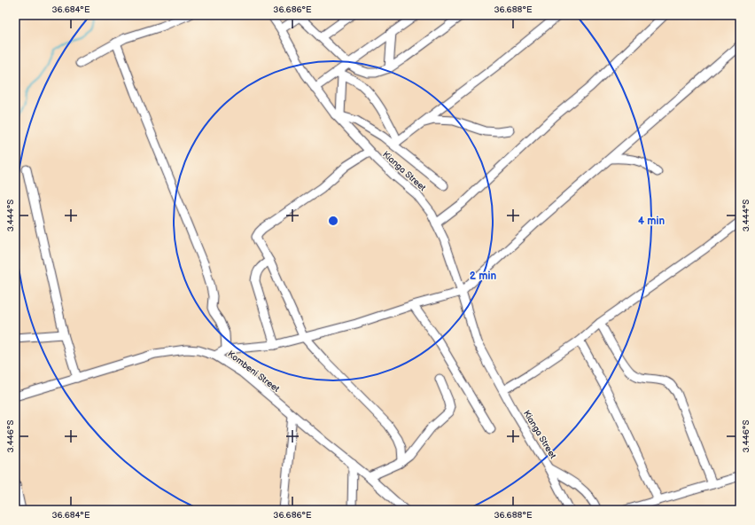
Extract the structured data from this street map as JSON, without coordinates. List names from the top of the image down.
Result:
{
  "streets": {
    "street": ["Kianga Street", "Kombeni Street"]
  },
  "coordinates": [
    "36.684°E",
    "36.686°E",
    "36.688°E",
    "3.444°S",
    "3.446°S"
  ],
  "rings": ["4 min", "2 min"]
}
